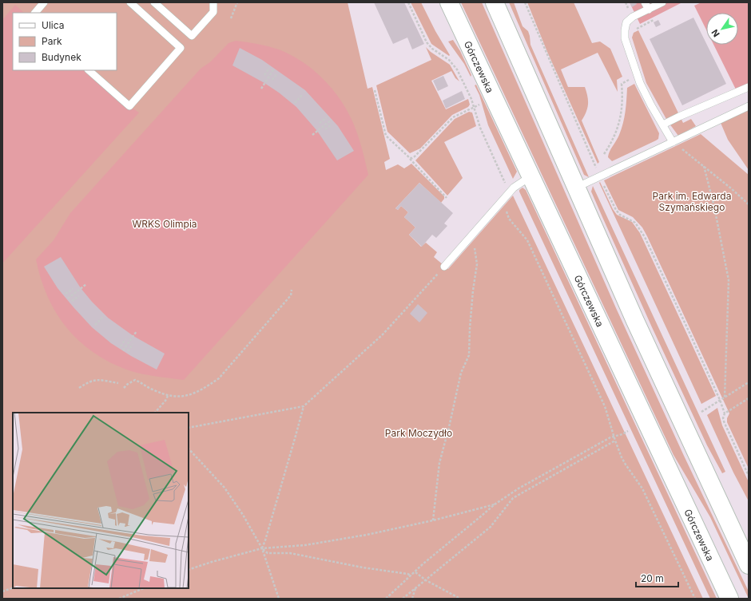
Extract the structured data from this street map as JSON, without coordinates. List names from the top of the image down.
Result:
{
  "streets": {
    "main road": ["Górczewska"]
  },
  "parks": ["Park im. Edwarda Szymańskiego", "WRKS Olimpia", "Park Moczydło"],
  "legend": ["Ulica", "Park", "Budynek"],
  "scale_bar": "20 m",
  "north": "bottom left"
}
